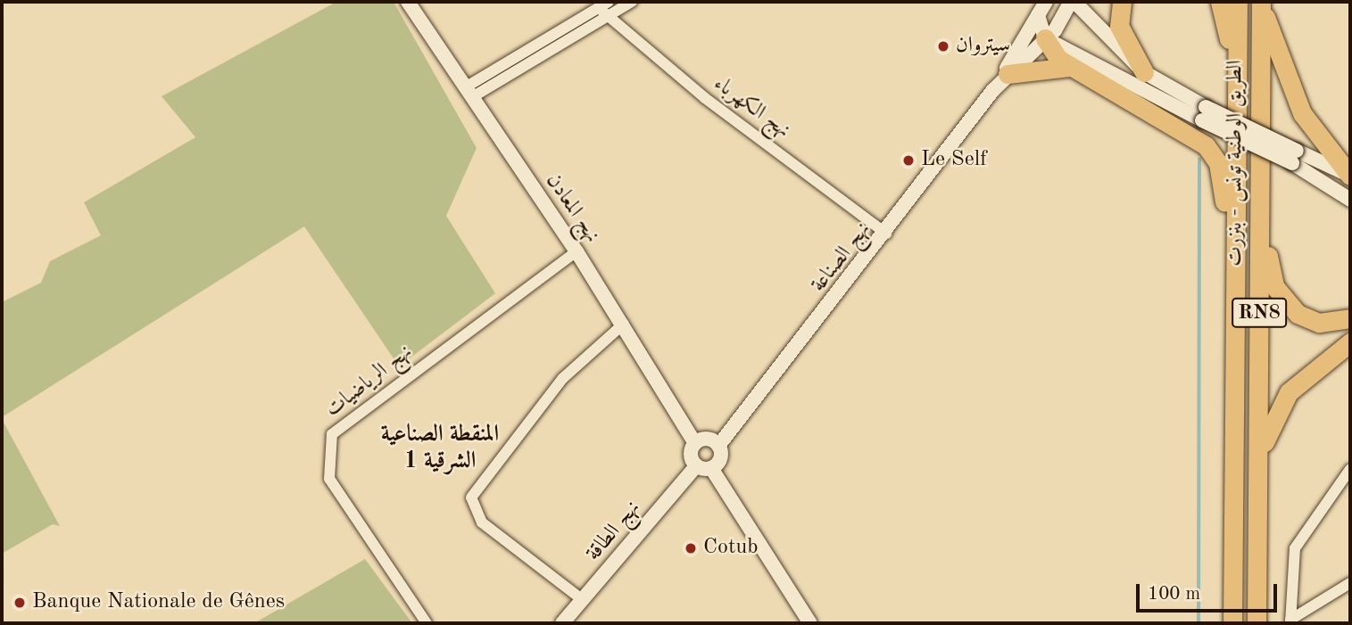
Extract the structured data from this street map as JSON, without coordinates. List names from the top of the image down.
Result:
{
  "streets": {
    "highway": ["الطريق الوطنية تونس - بنزرت", "RN8"],
    "street": [
      "نهج الكهرباء",
      "نهج المعادن",
      "نهج الصناعة",
      "نهج الرياضيات",
      "نهج الطاقة"
    ]
  },
  "crossings": [
    ["نهج الكهرباء", "نهج الصناعة"],
    ["نهج المعادن", "نهج الصناعة"],
    ["نهج المعادن", "نهج الرياضيات"],
    ["نهج المعادن", "نهج الطاقة"],
    ["نهج الصناعة", "نهج الطاقة"]
  ],
  "districts": ["المنقطة الصناعية الشرقية 1"],
  "places": [
    "سيتروان",
    "Le Self",
    "Cotub",
    "Banque Nationale de Gênes"
  ],
  "scale_bar": "100 m"
}
